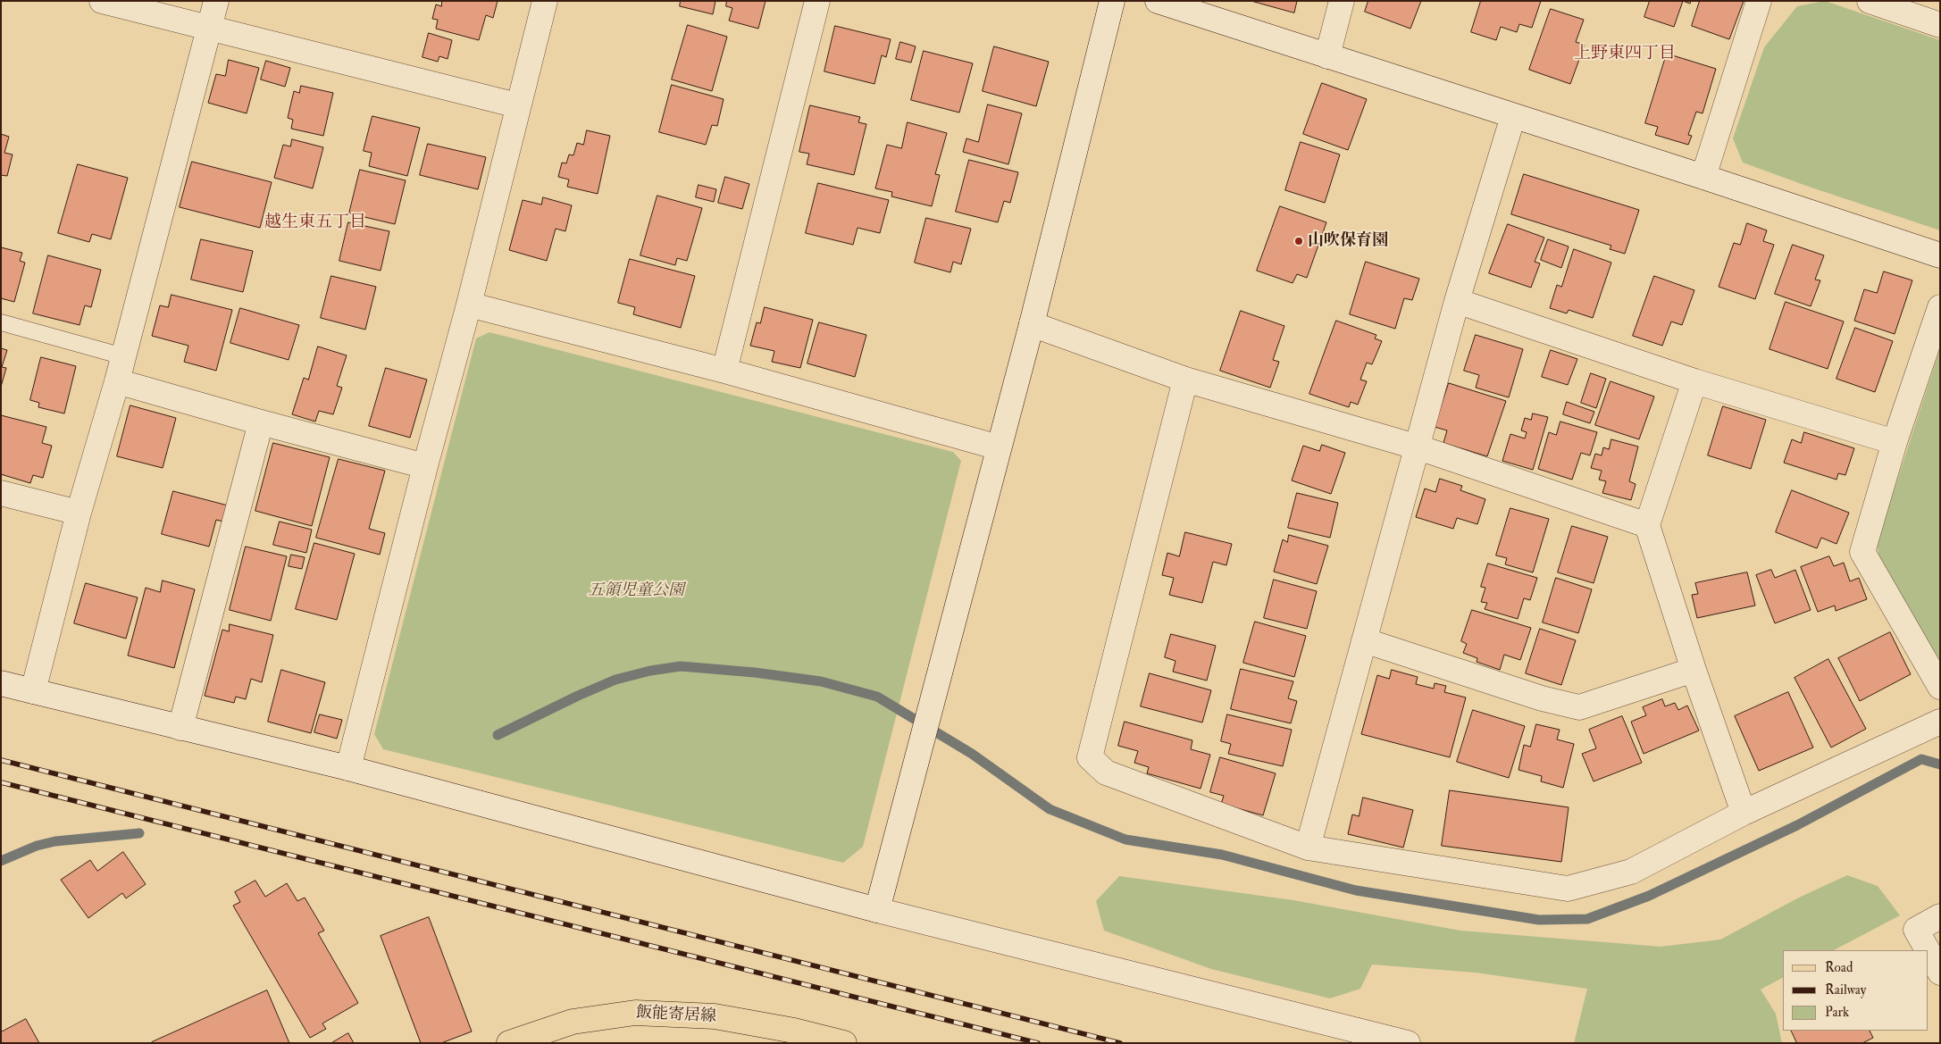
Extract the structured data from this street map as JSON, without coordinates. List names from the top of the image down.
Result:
{
  "streets": {
    "main road": ["飯能寄居線"]
  },
  "districts": ["上野東四丁目", "越生東五丁目"],
  "parks": ["五領児童公園"],
  "places": ["山吹保育園"],
  "legend": ["Road", "Railway", "Park"]
}
